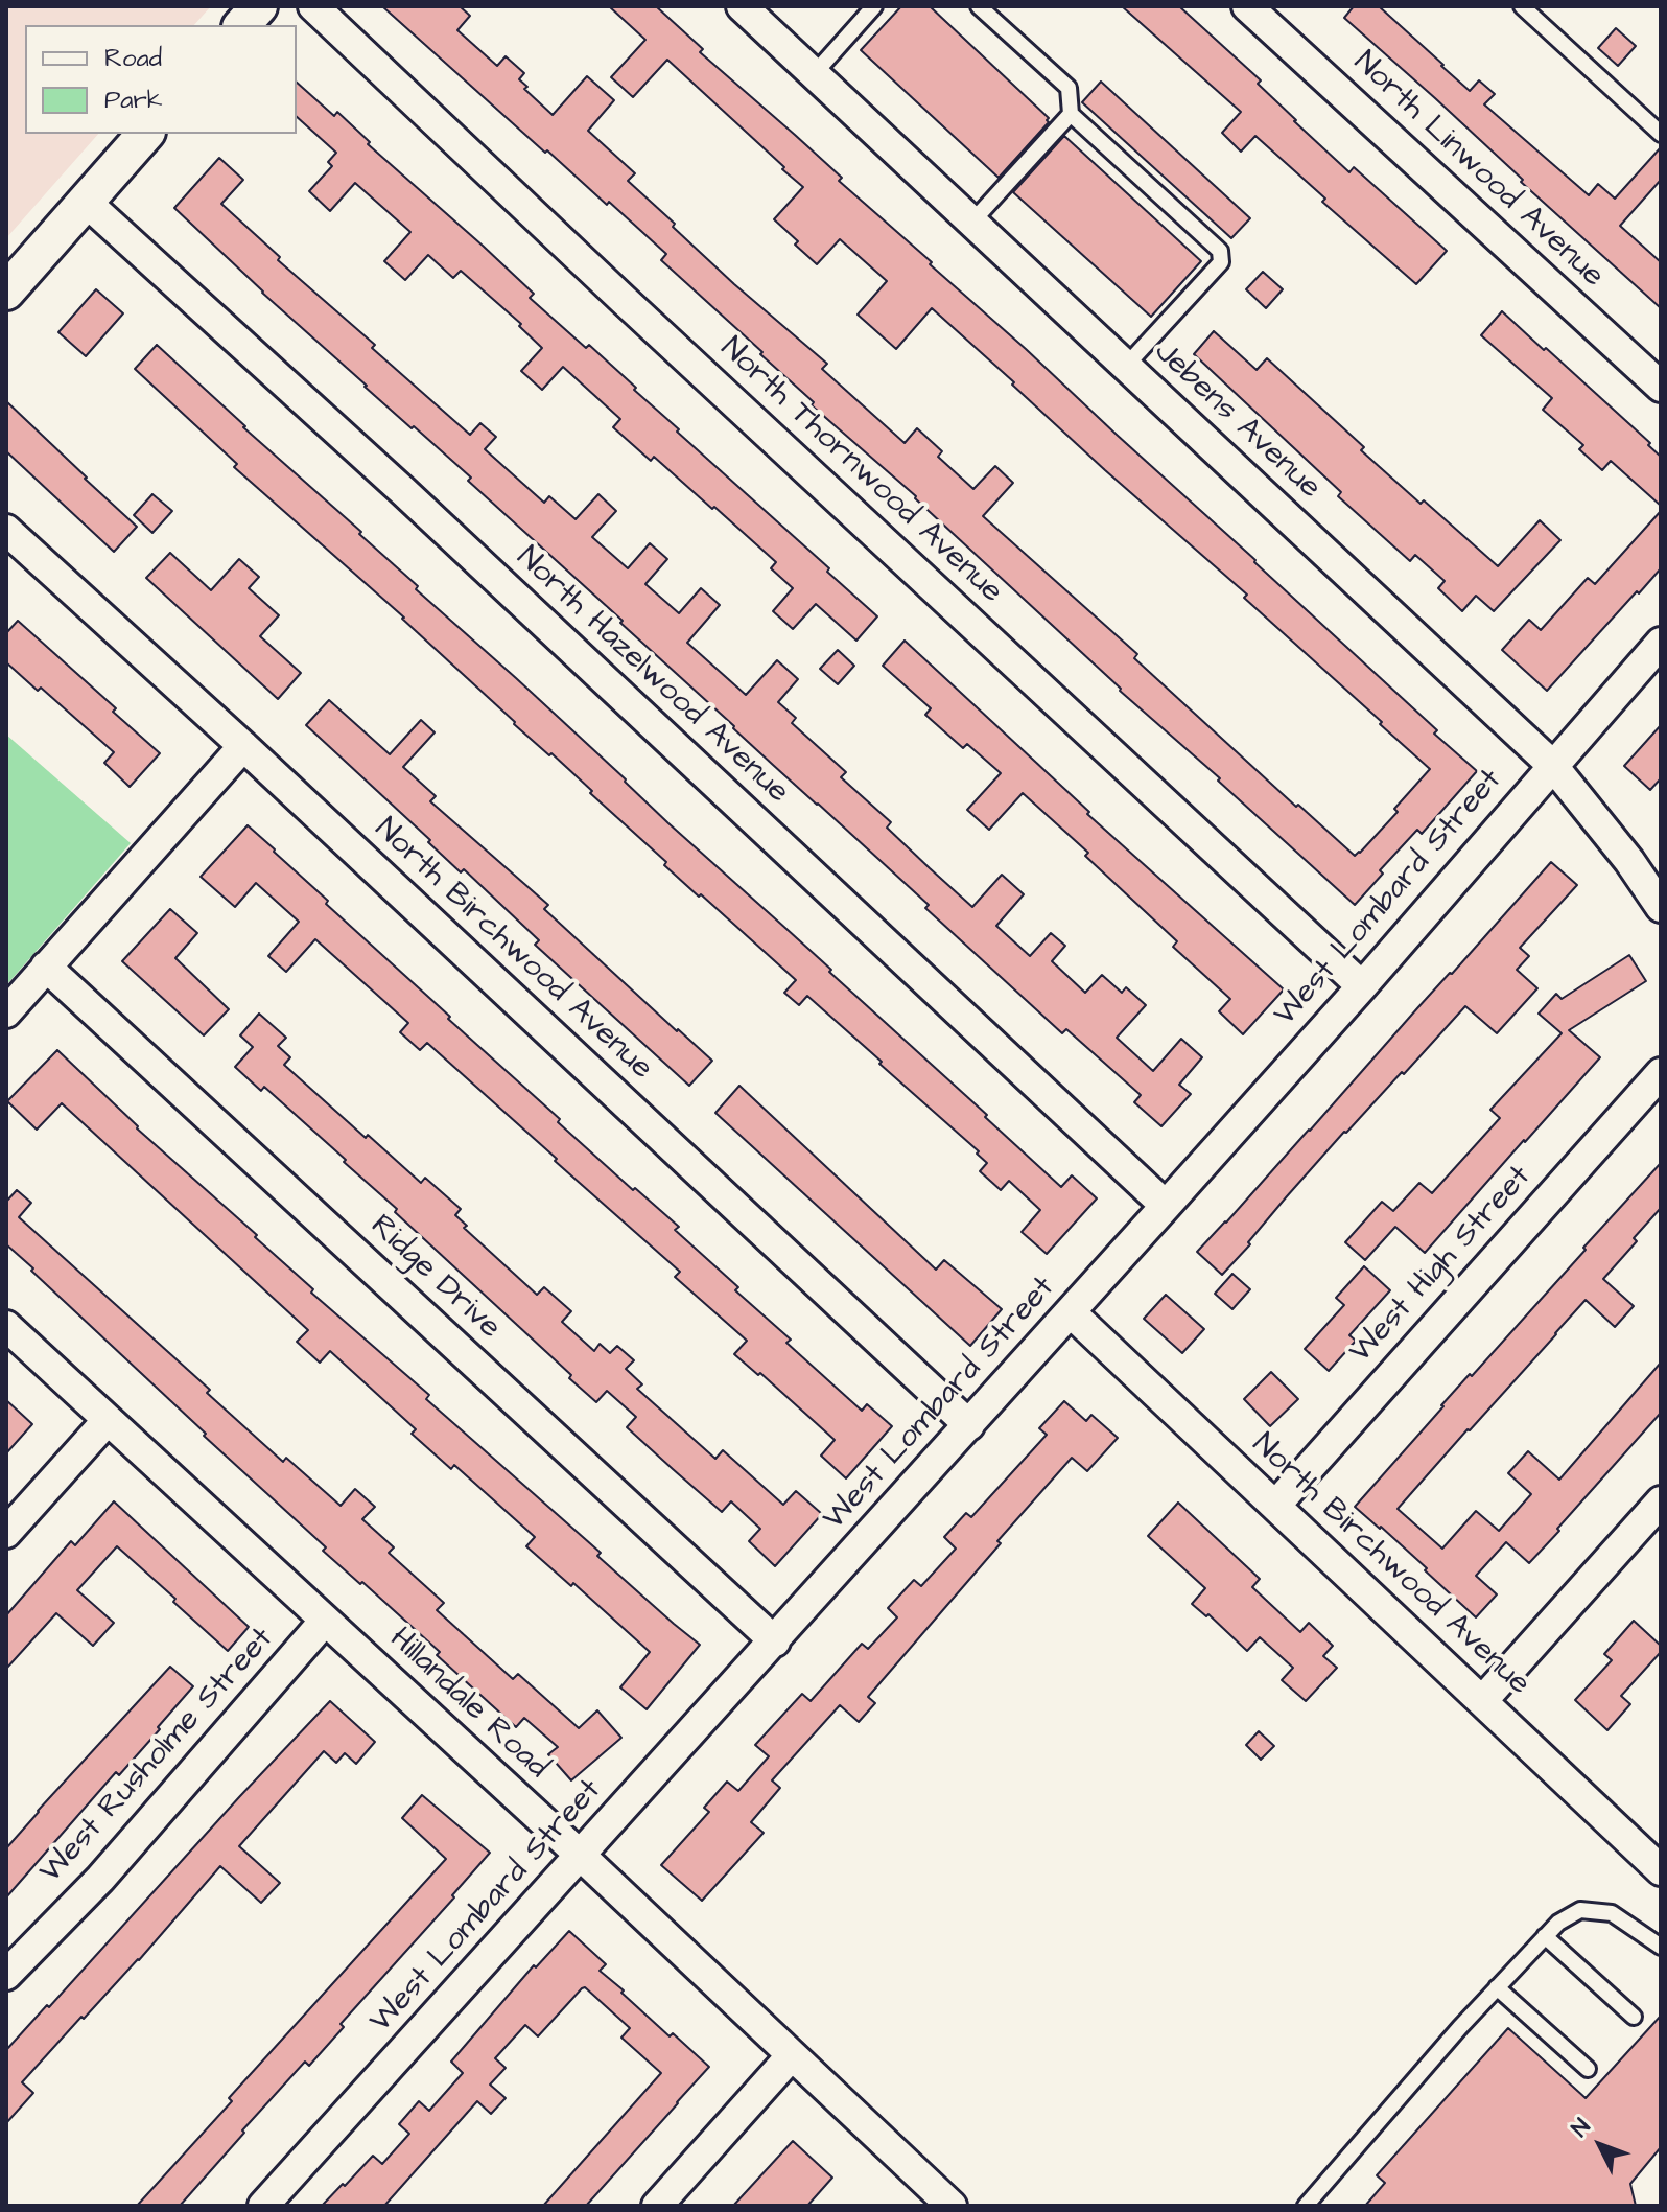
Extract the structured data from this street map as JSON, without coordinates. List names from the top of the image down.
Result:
{
  "streets": {
    "street": [
      "North Linwood Avenue",
      "Jebens Avenue",
      "North Thornwood Avenue",
      "North Hazelwood Avenue",
      "West Lombard Street",
      "North Birchwood Avenue",
      "West High Street",
      "Ridge Drive",
      "Hillandale Road",
      "West Rusholme Street"
    ]
  },
  "crossings": [
    ["Jebens Avenue", "West Lombard Street"],
    ["North Thornwood Avenue", "West Lombard Street"],
    ["North Hazelwood Avenue", "West Lombard Street"],
    ["West Lombard Street", "North Birchwood Avenue"],
    ["West Lombard Street", "Ridge Drive"],
    ["West Lombard Street", "Hillandale Road"],
    ["North Birchwood Avenue", "West High Street"],
    ["Hillandale Road", "West Rusholme Street"]
  ],
  "legend": ["Road", "Park"],
  "north": "top left"
}
